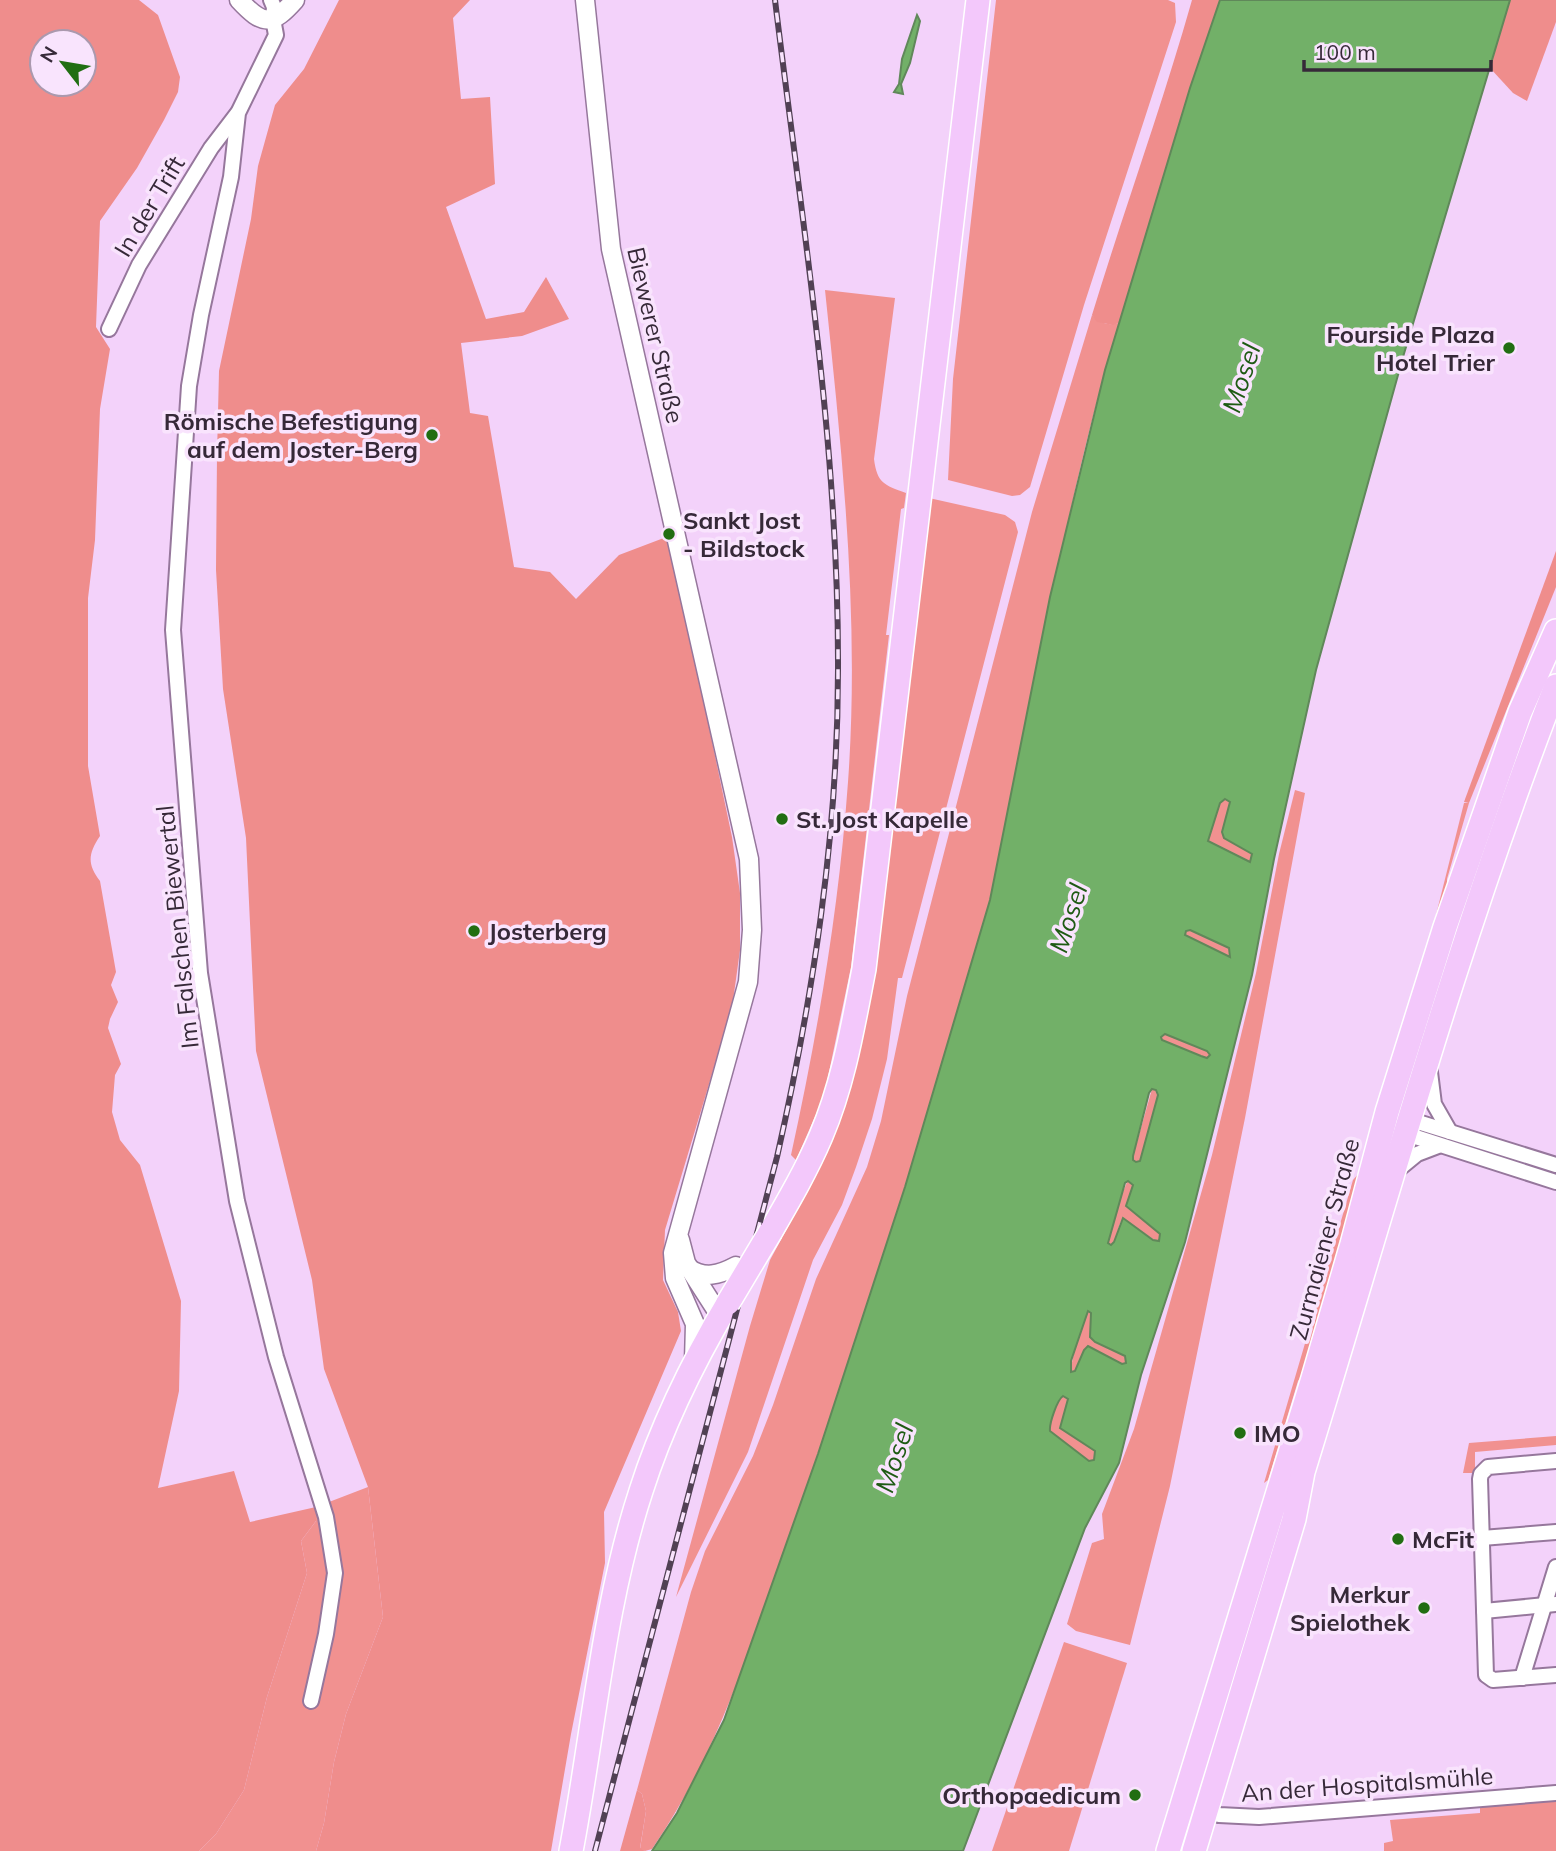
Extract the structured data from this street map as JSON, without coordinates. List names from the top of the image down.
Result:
{
  "streets": {
    "main road": ["Zurmaiener Straße"],
    "street": [
      "In der Trift",
      "Biewerer Straße",
      "Im Falschen Biewertal",
      "An der Hospitalsmühle"
    ]
  },
  "crossings": [
    ["In der Trift", "Im Falschen Biewertal"],
    ["Zurmaiener Straße", "An der Hospitalsmühle"]
  ],
  "water": ["Mosel"],
  "places": [
    "Fourside Plaza Hotel Trier",
    "Römische Befestigung auf dem Joster-Berg",
    "Sankt Jost - Bildstock",
    "St. Jost Kapelle",
    "Josterberg",
    "IMO",
    "McFit",
    "Merkur Spielothek",
    "Orthopaedicum"
  ],
  "scale_bar": "100 m",
  "north": "top left"
}
